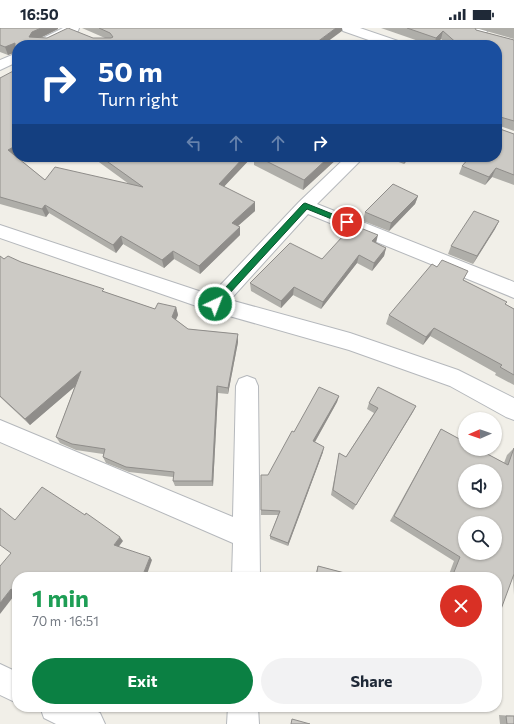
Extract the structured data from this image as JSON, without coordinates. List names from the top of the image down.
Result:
{
  "north": "left",
  "page": {
    "status": "16:50",
    "turn": ["50 m", "Turn right"],
    "heading": ["1 min", "70 m · 16:51"],
    "buttons": ["Exit", "Share"]
  }
}
